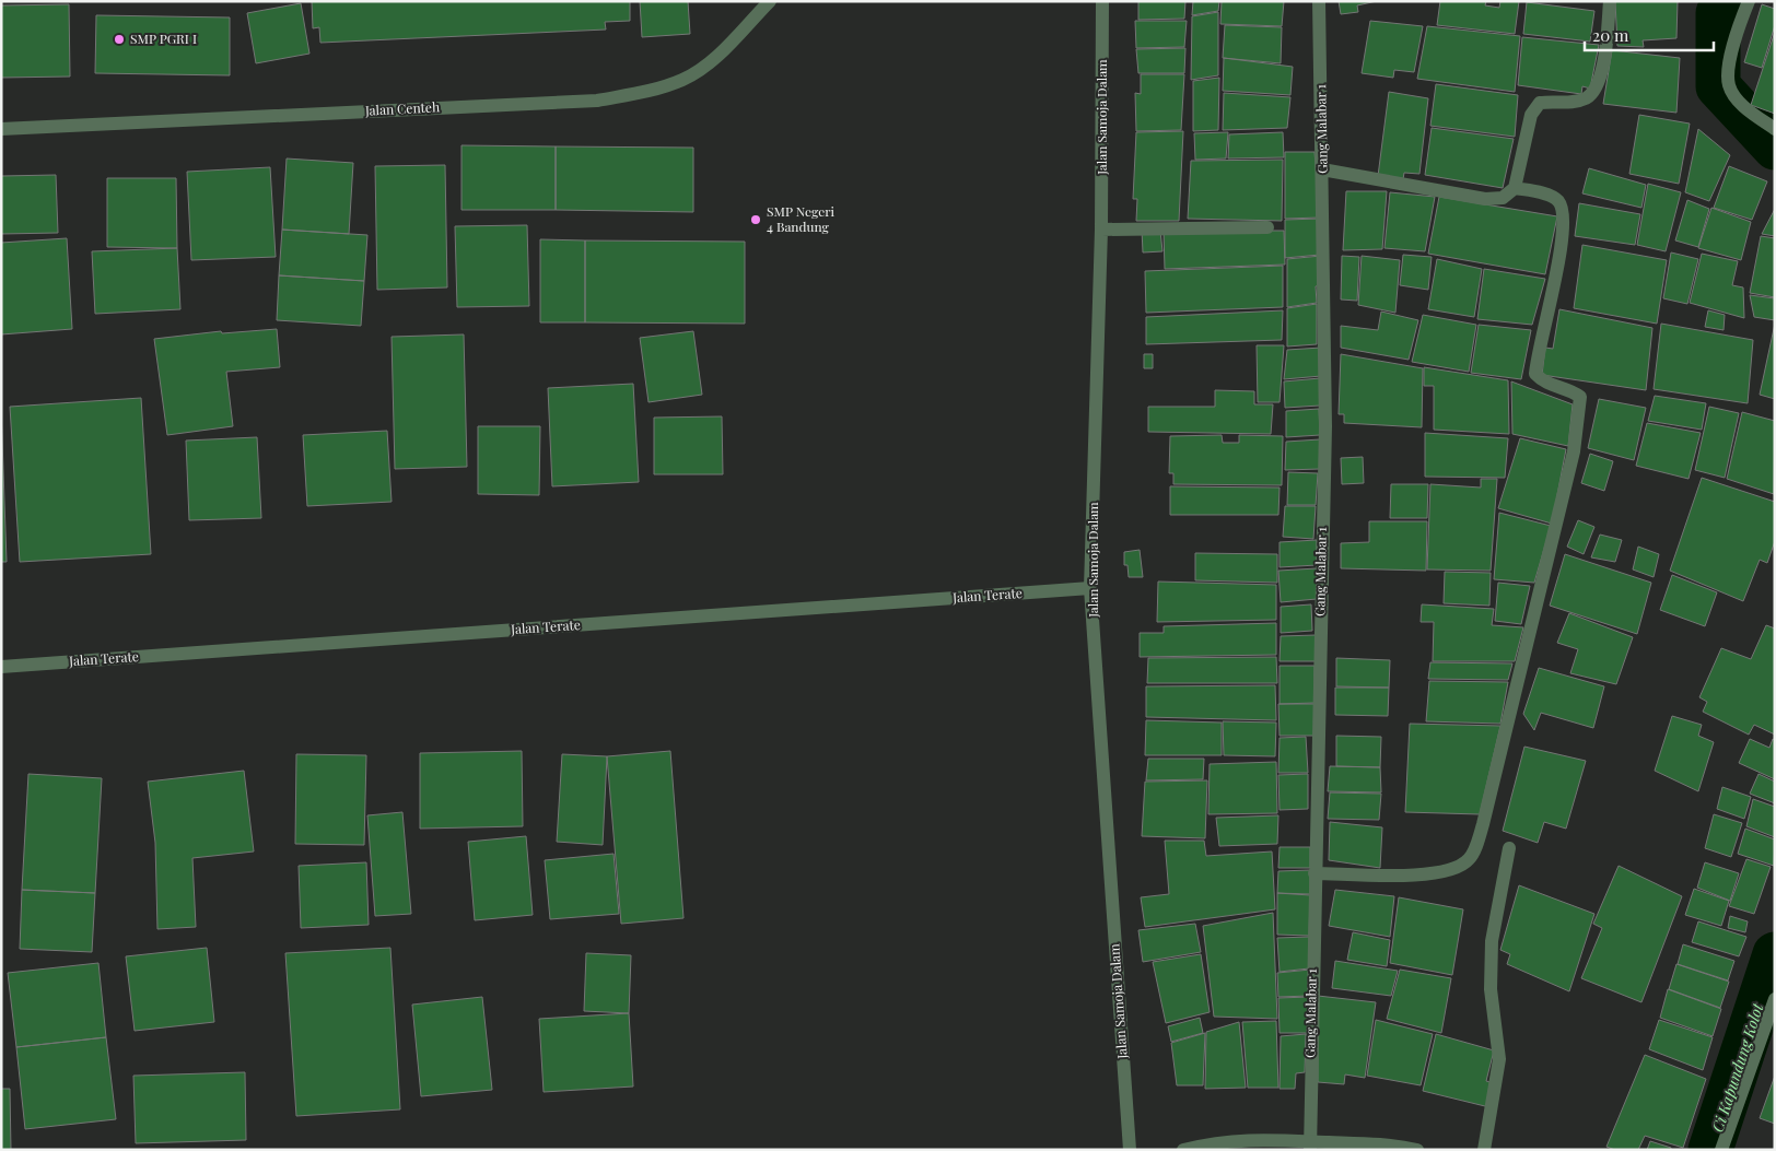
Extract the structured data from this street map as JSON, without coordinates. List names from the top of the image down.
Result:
{
  "streets": {
    "street": [
      "Jalan Centeh",
      "Jalan Samoja Dalam",
      "Gang Malabar 1",
      "Jalan Terate"
    ]
  },
  "crossings": [
    ["Jalan Samoja Dalam", "Jalan Terate"]
  ],
  "water": ["Ci Kapundung Kolot"],
  "places": ["SMP PGRI I", "SMP Negeri 4 Bandung"],
  "scale_bar": "20 m"
}
